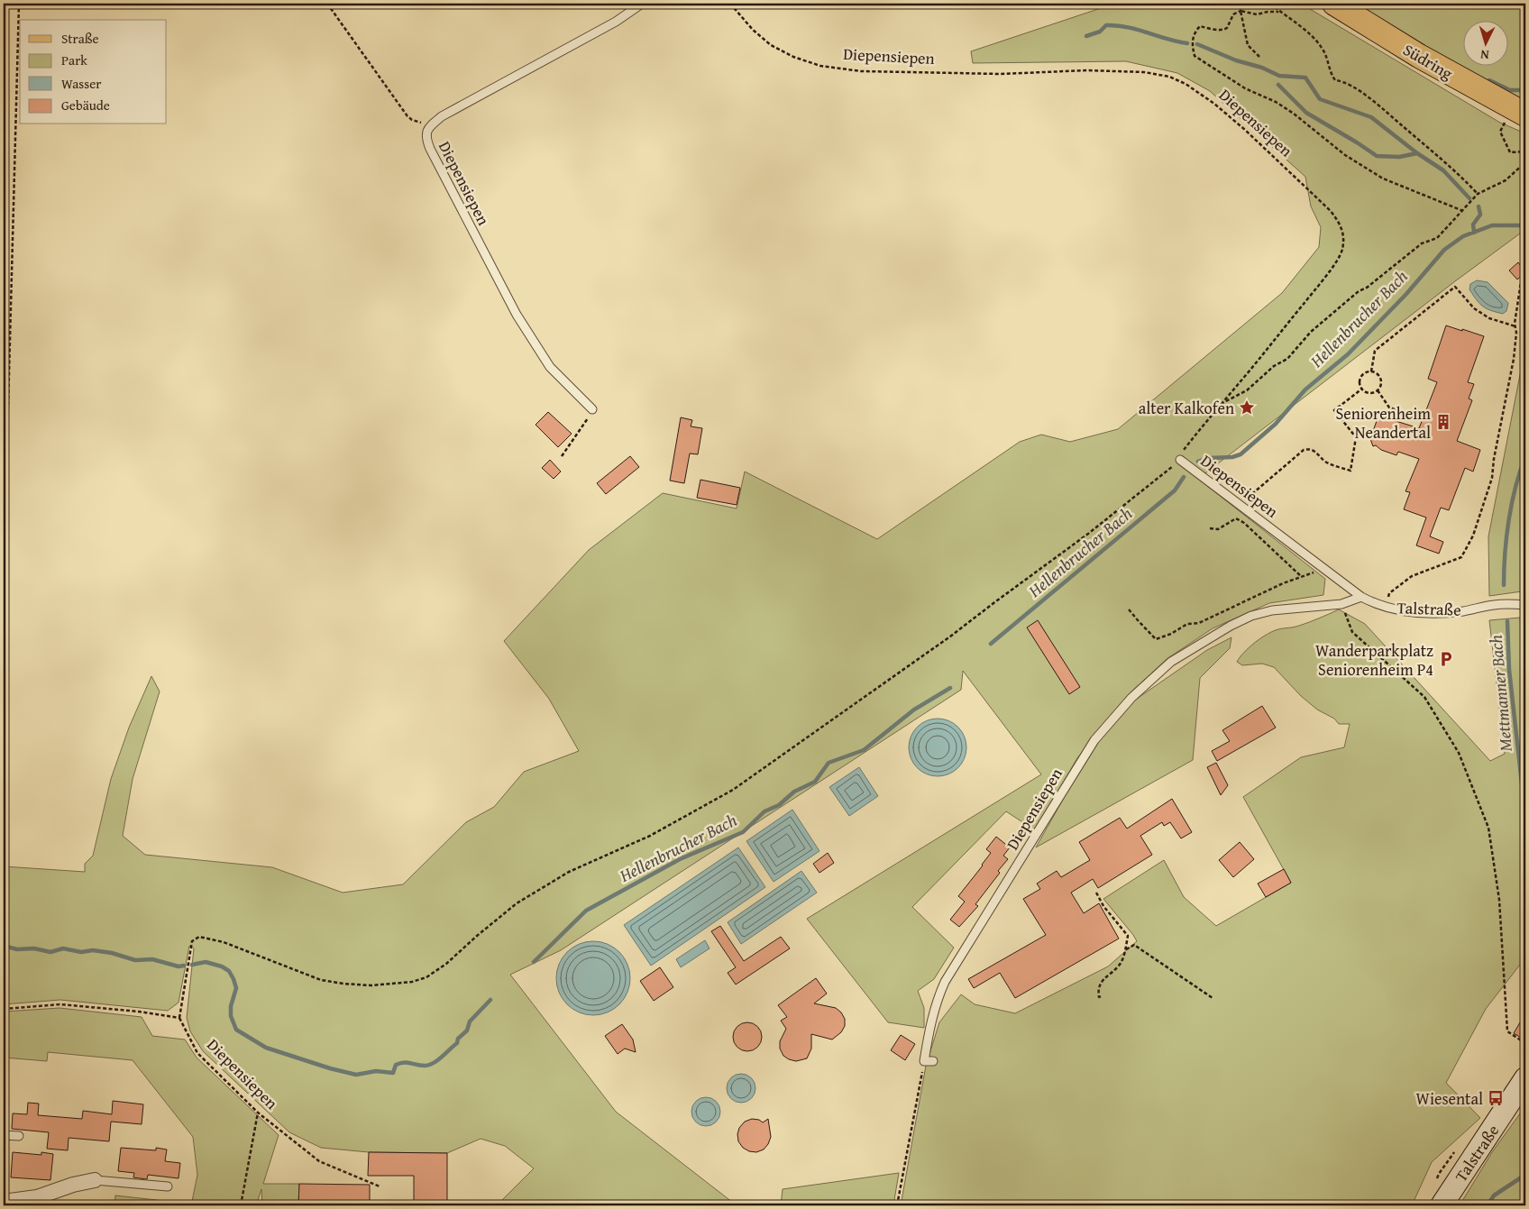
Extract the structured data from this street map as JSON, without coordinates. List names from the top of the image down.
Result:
{
  "streets": {
    "main road": ["Südring", "Talstraße"],
    "lane": ["Diepensiepen"]
  },
  "crossings": [
    ["Diepensiepen", "Talstraße"]
  ],
  "water": ["Hellenbrucher Bach", "Mettmanner Bach"],
  "places": {
    "place": ["alter Kalkofen"],
    "building": ["Seniorenheim Neandertal"],
    "parking": ["Wanderparkplatz Seniorenheim P4"],
    "bus stop": ["Wiesental"]
  },
  "legend": [
    "Straße",
    "Park",
    "Wasser",
    "Gebäude"
  ],
  "north": "bottom"
}
